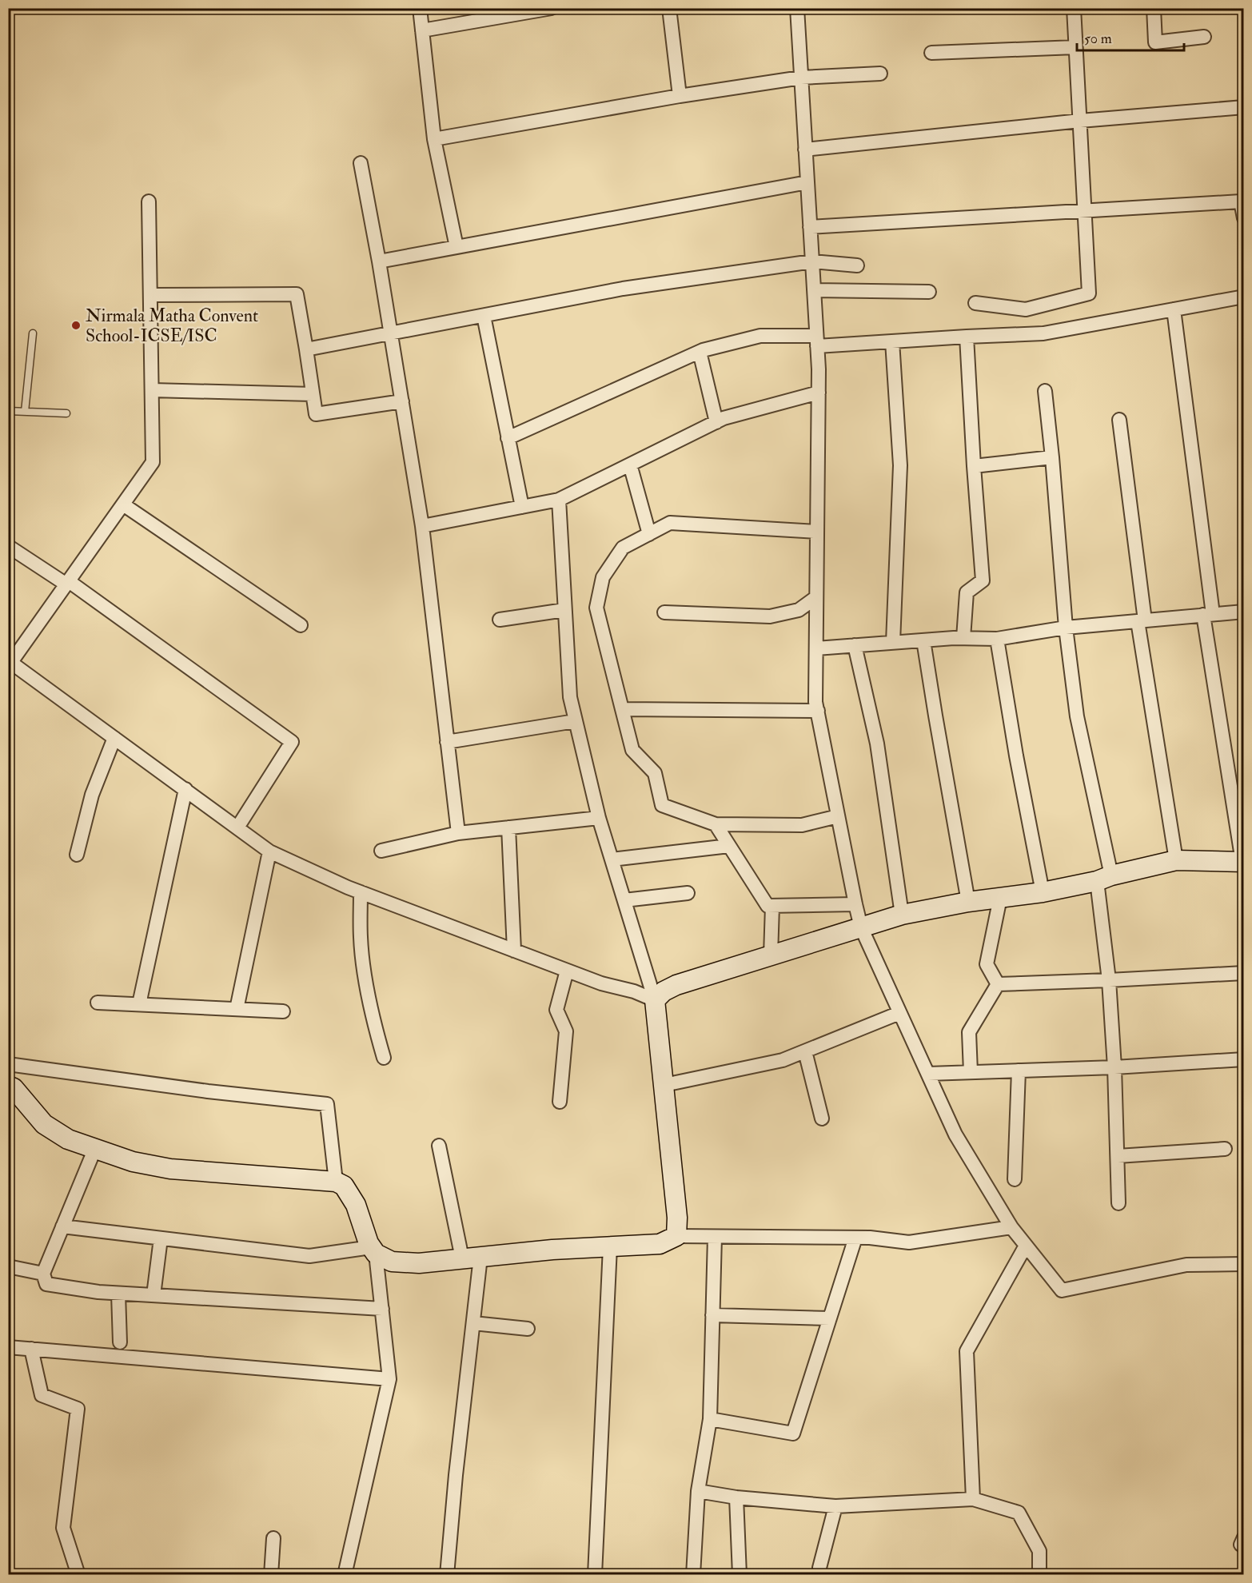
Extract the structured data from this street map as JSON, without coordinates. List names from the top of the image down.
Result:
{
  "places": ["Nirmala Matha Convent School-ICSE/ISC"],
  "scale_bar": "50 m"
}
